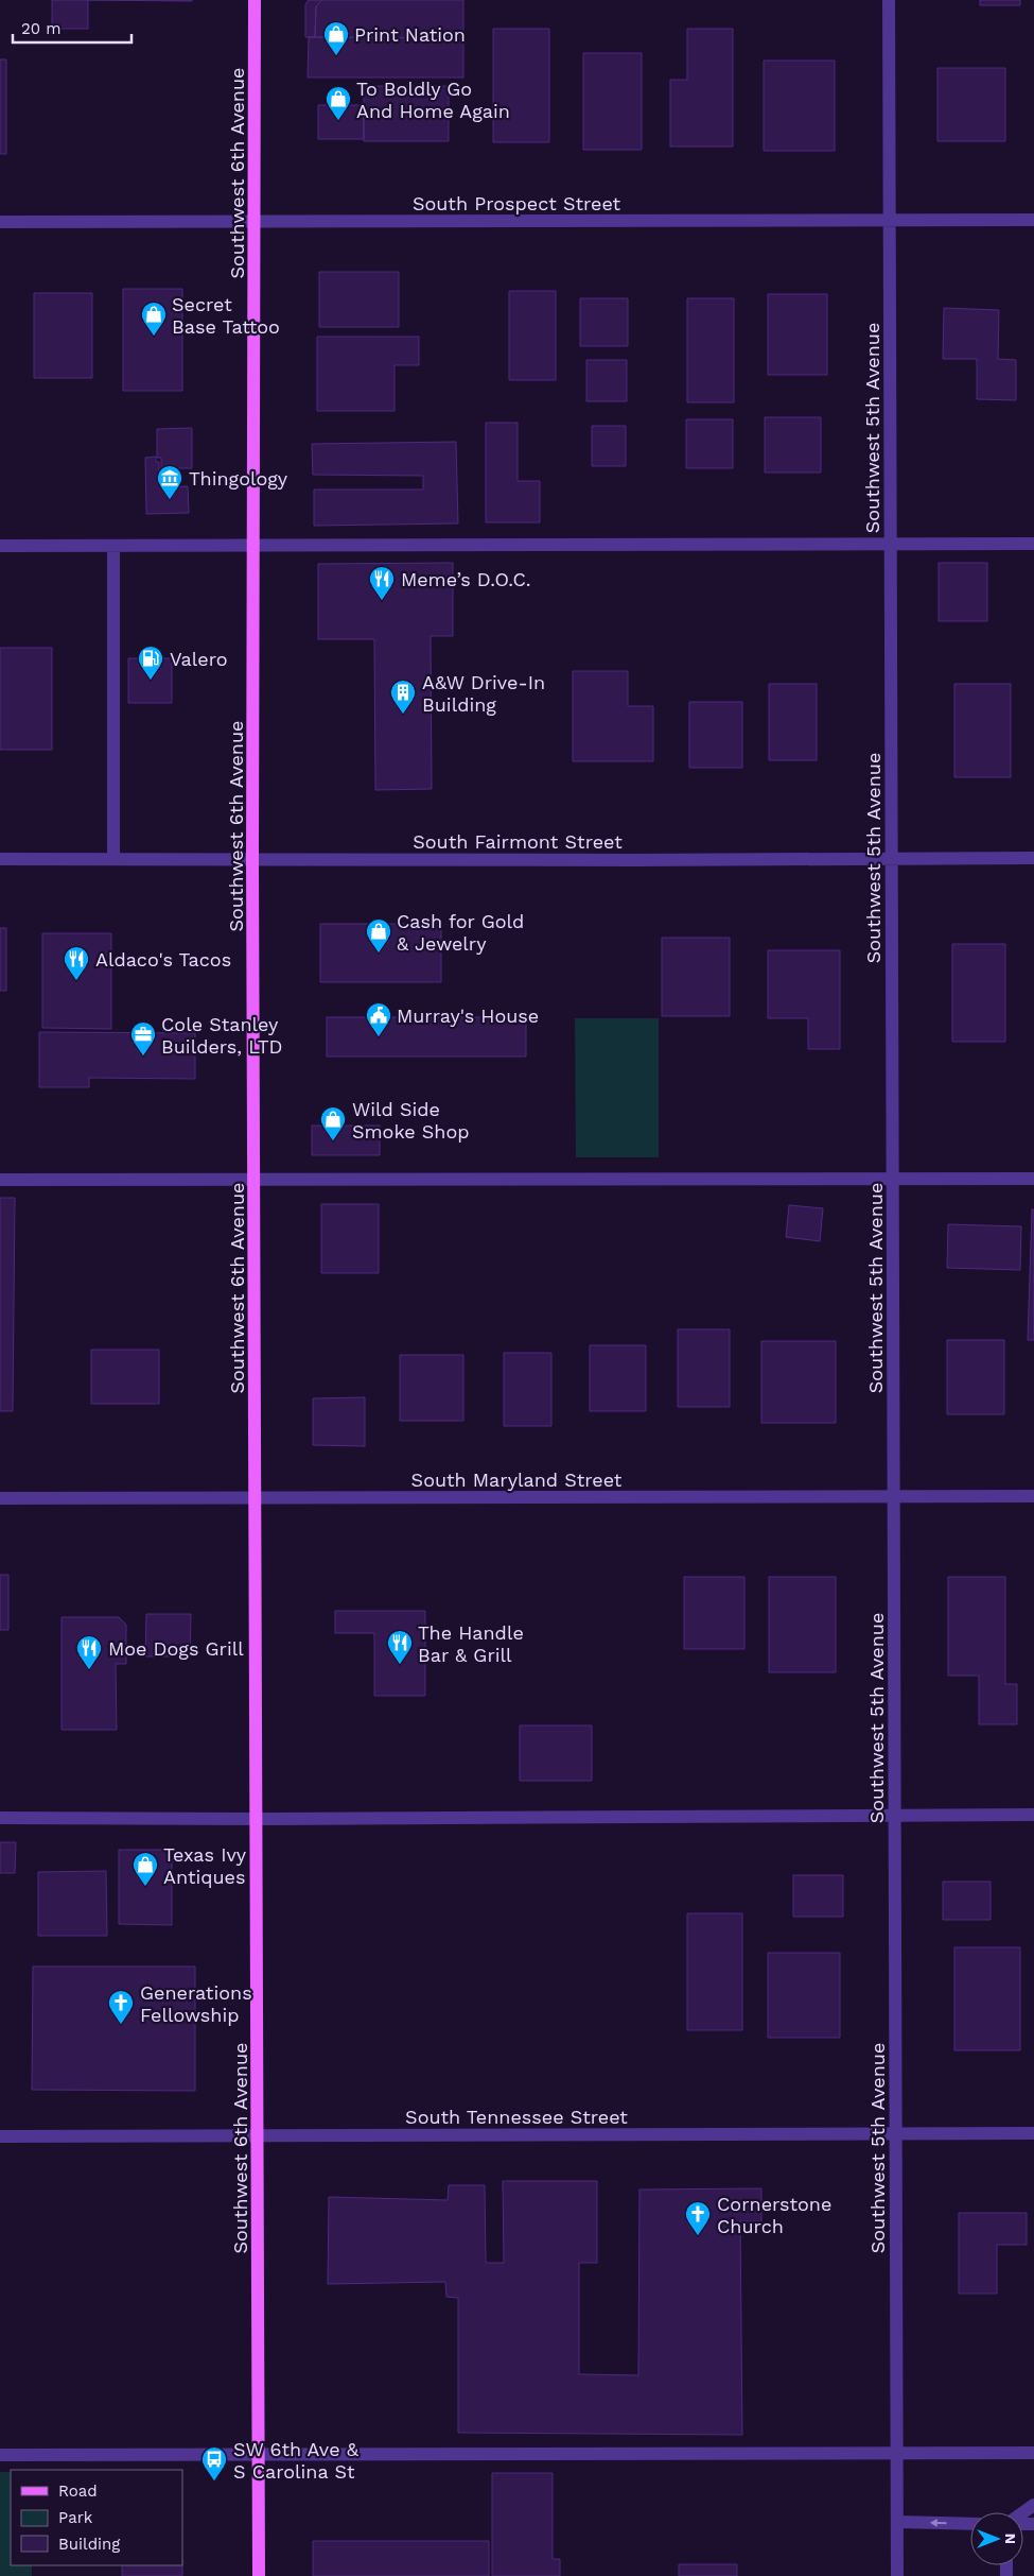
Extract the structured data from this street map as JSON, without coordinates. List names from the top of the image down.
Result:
{
  "streets": {
    "main road": ["Southwest 6th Avenue"],
    "street": [
      "South Prospect Street",
      "Southwest 5th Avenue",
      "South Fairmont Street",
      "South Maryland Street",
      "South Tennessee Street"
    ]
  },
  "crossings": [
    ["Southwest 6th Avenue", "South Prospect Street"],
    ["Southwest 6th Avenue", "South Fairmont Street"],
    ["Southwest 6th Avenue", "South Maryland Street"],
    ["Southwest 6th Avenue", "South Tennessee Street"],
    ["South Prospect Street", "Southwest 5th Avenue"],
    ["Southwest 5th Avenue", "South Fairmont Street"],
    ["Southwest 5th Avenue", "South Maryland Street"],
    ["Southwest 5th Avenue", "South Tennessee Street"]
  ],
  "places": {
    "shop": [
      "Print Nation",
      "To Boldly Go And Home Again",
      "Secret Base Tattoo",
      "Cash for Gold & Jewelry",
      "Wild Side Smoke Shop",
      "Texas Ivy Antiques"
    ],
    "museum": ["Thingology"],
    "restaurant": [
      "Meme’s D.O.C.",
      "Aldaco's Tacos",
      "The Handle Bar & Grill",
      "Moe Dogs Grill"
    ],
    "fuel station": ["Valero"],
    "building": ["A&W Drive-In Building"],
    "public building": ["Murray's House"],
    "office": ["Cole Stanley Builders, LTD"],
    "church": ["Generations Fellowship", "Cornerstone Church"],
    "bus stop": ["SW 6th Ave & S Carolina St"]
  },
  "legend": ["Road", "Park", "Building"],
  "scale_bar": "20 m",
  "north": "right"
}
